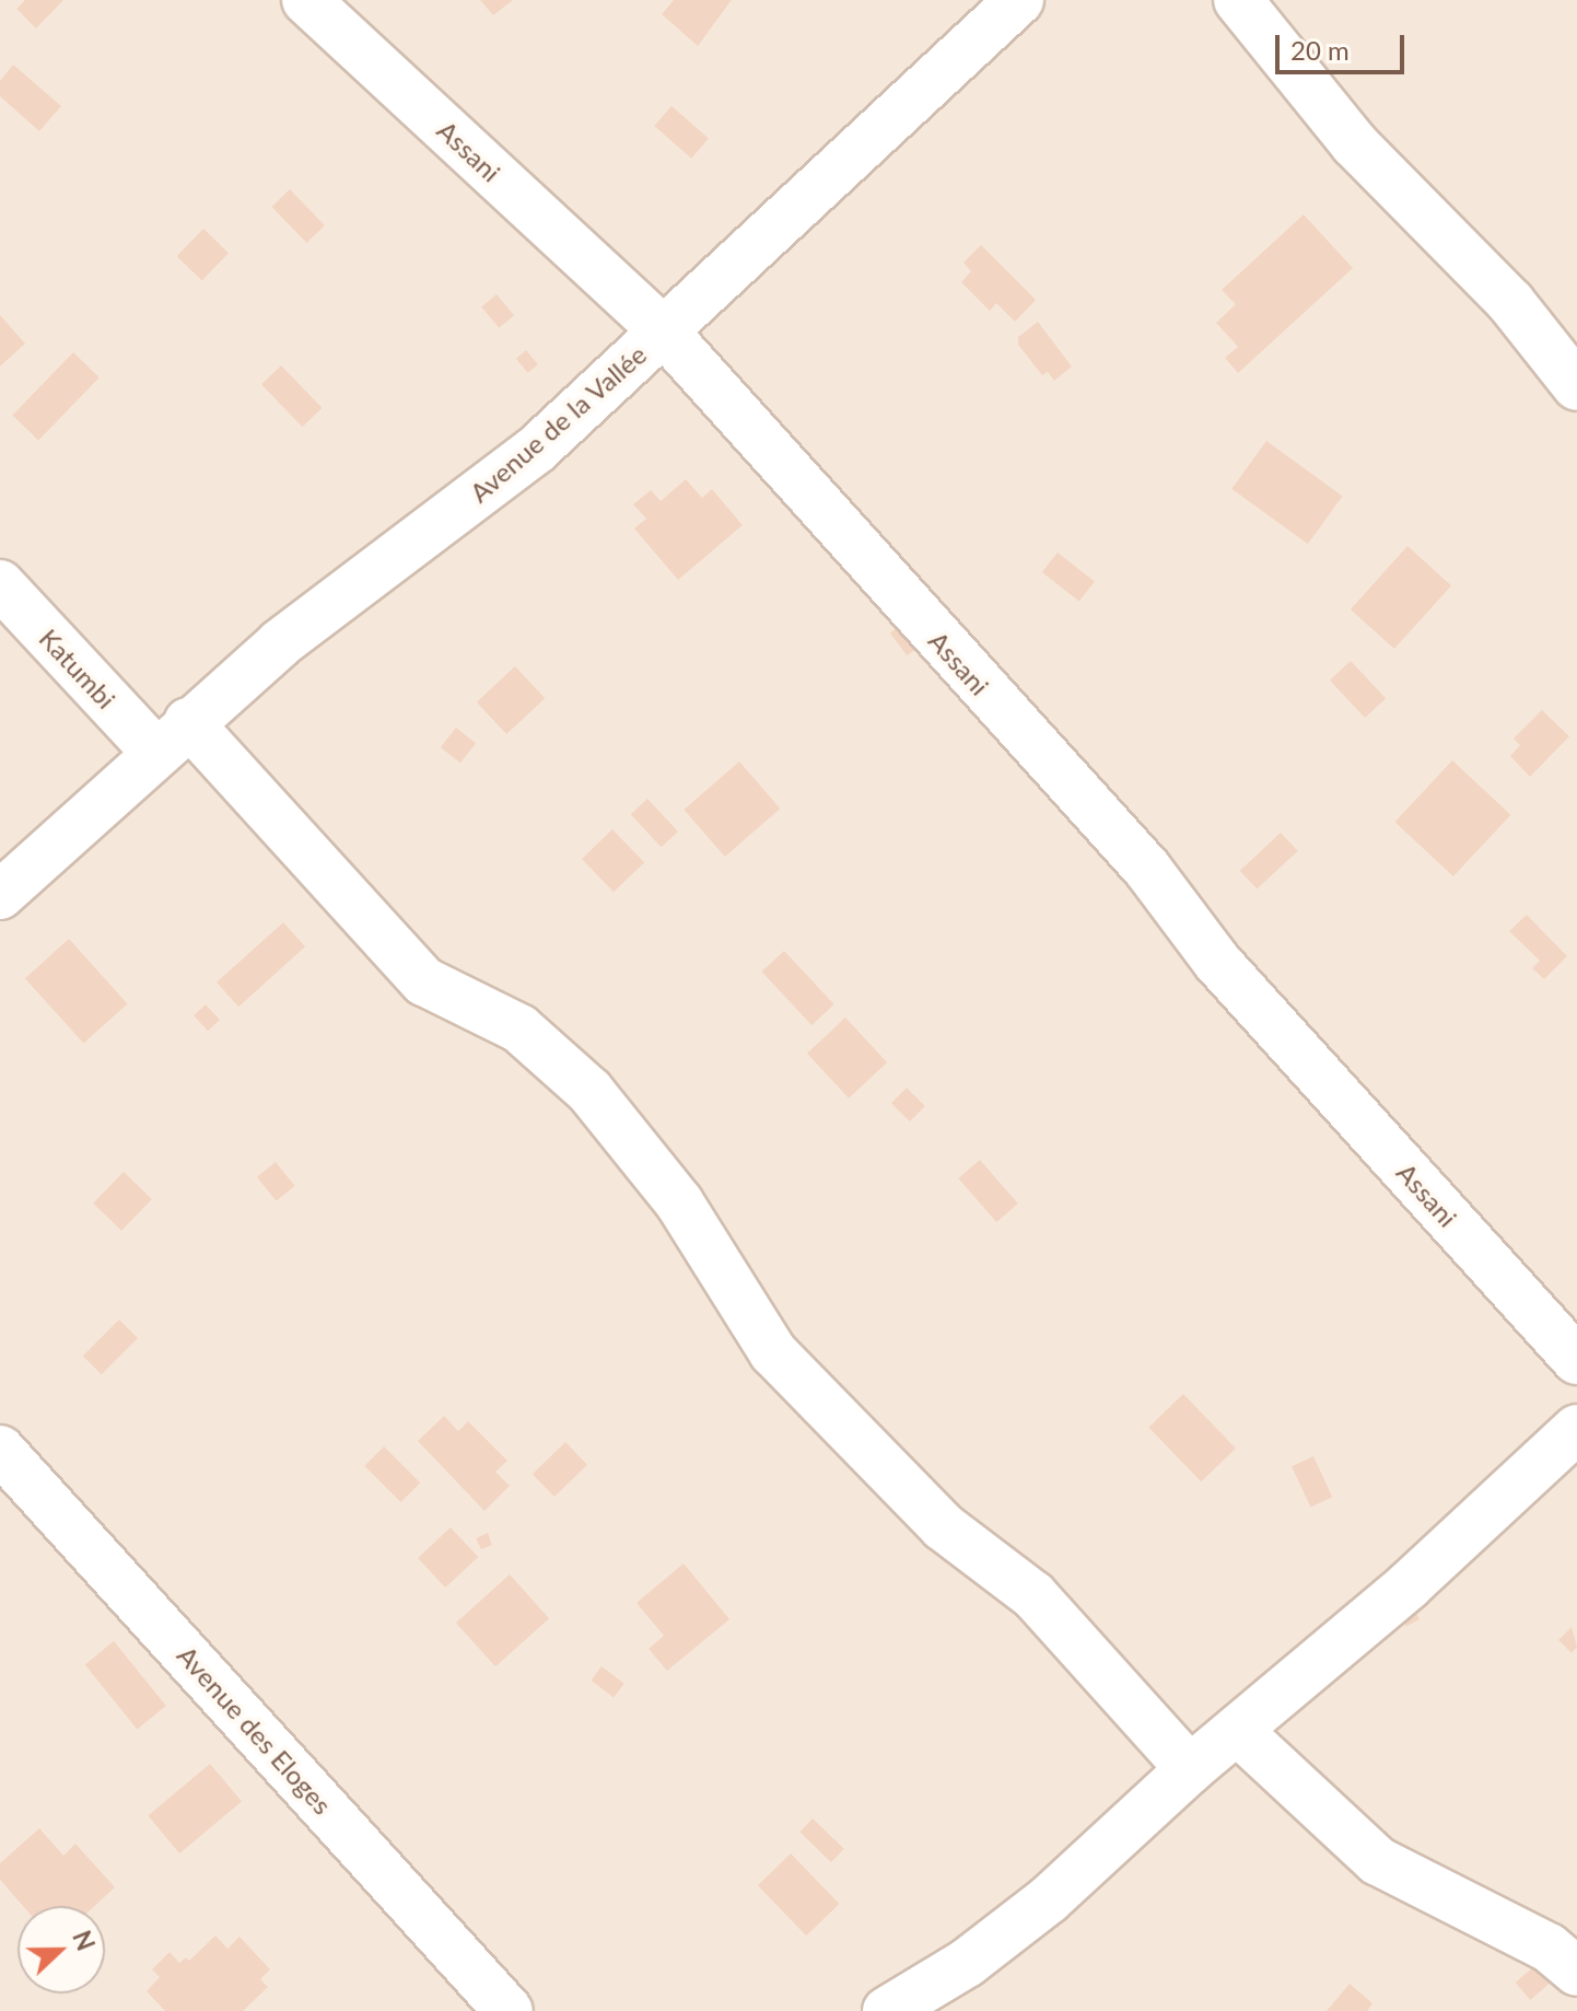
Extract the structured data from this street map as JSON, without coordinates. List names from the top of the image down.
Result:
{
  "streets": {
    "street": [
      "Assani",
      "Avenue de la Vallée",
      "Katumbi",
      "Avenue des Eloges"
    ]
  },
  "crossings": [
    ["Assani", "Avenue de la Vallée"],
    ["Avenue de la Vallée", "Katumbi"]
  ],
  "scale_bar": "20 m",
  "north": "right"
}
